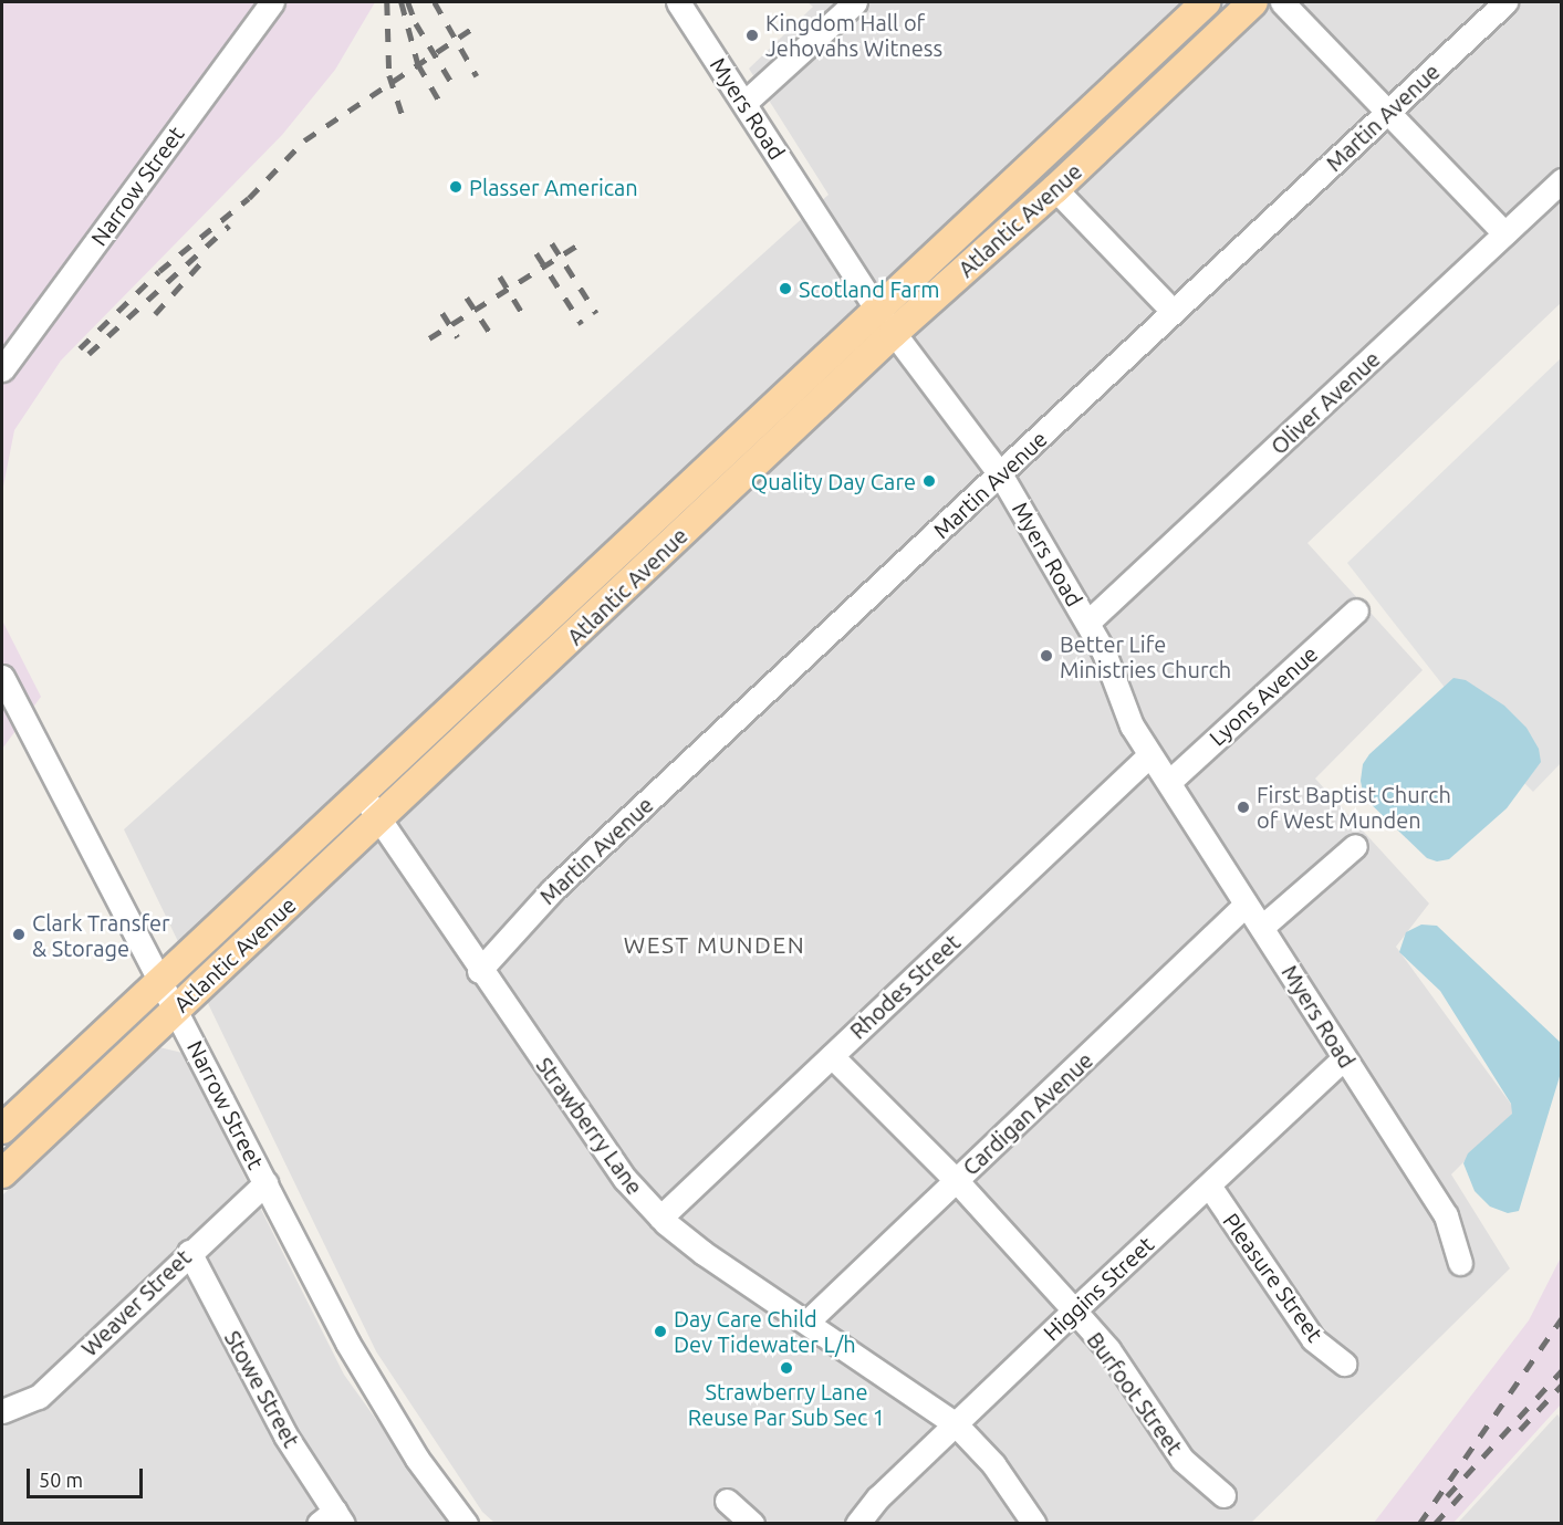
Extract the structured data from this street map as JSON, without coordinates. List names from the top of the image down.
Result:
{
  "streets": {
    "main road": ["Atlantic Avenue"],
    "street": [
      "Myers Road",
      "Martin Avenue",
      "Narrow Street",
      "Oliver Avenue",
      "Lyons Avenue",
      "Rhodes Street",
      "Cardigan Avenue",
      "Strawberry Lane",
      "Pleasure Street",
      "Higgins Street",
      "Weaver Street",
      "Stowe Street",
      "Burfoot Street"
    ]
  },
  "crossings": [
    ["Myers Road", "Martin Avenue"],
    ["Myers Road", "Atlantic Avenue"],
    ["Myers Road", "Oliver Avenue"],
    ["Myers Road", "Lyons Avenue"],
    ["Myers Road", "Rhodes Street"],
    ["Myers Road", "Cardigan Avenue"],
    ["Myers Road", "Higgins Street"],
    ["Martin Avenue", "Strawberry Lane"],
    ["Narrow Street", "Atlantic Avenue"],
    ["Narrow Street", "Weaver Street"],
    ["Atlantic Avenue", "Strawberry Lane"],
    ["Rhodes Street", "Strawberry Lane"],
    ["Rhodes Street", "Burfoot Street"],
    ["Cardigan Avenue", "Strawberry Lane"],
    ["Cardigan Avenue", "Burfoot Street"],
    ["Strawberry Lane", "Higgins Street"],
    ["Pleasure Street", "Higgins Street"],
    ["Higgins Street", "Burfoot Street"],
    ["Weaver Street", "Stowe Street"]
  ],
  "districts": ["WEST MUNDEN"],
  "places": [
    "Kingdom Hall of Jehovahs Witness",
    "Plasser American",
    "Scotland Farm",
    "Quality Day Care",
    "Better Life Ministries Church",
    "First Baptist Church of West Munden",
    "Clark Transfer & Storage",
    "Day Care Child Dev Tidewater L/h",
    "Strawberry Lane Reuse Par Sub Sec 1"
  ],
  "scale_bar": "50 m"
}
